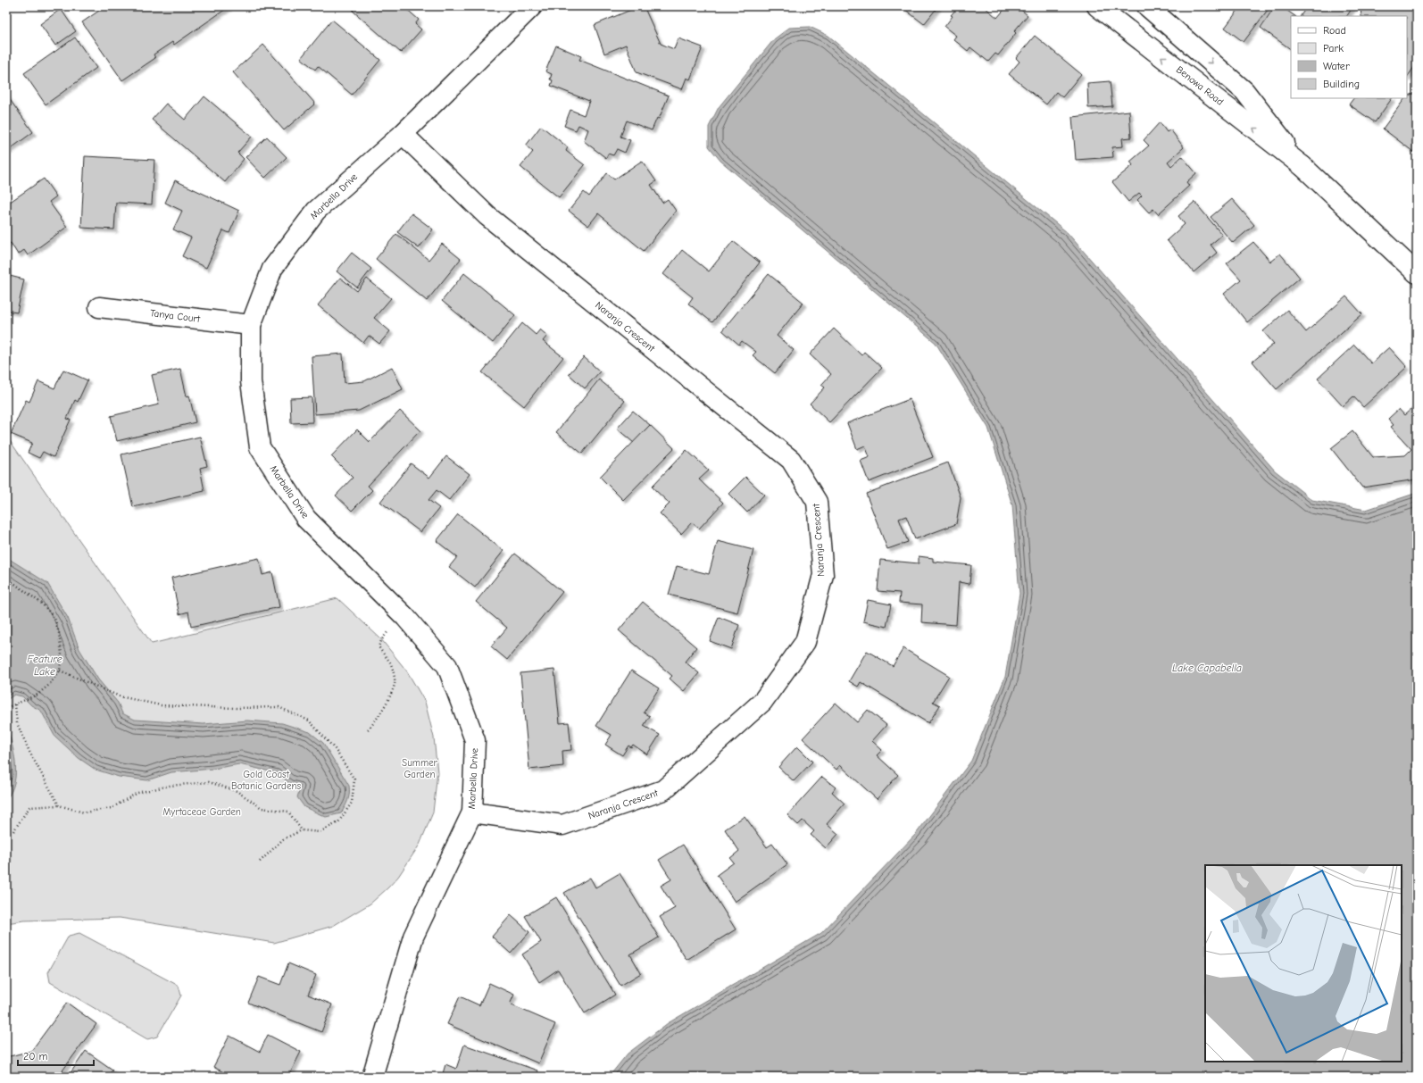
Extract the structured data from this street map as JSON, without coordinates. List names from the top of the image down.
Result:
{
  "streets": {
    "street": [
      "Benowa Road",
      "Marbella Drive",
      "Tanya Court",
      "Naranja Crescent"
    ]
  },
  "crossings": [
    ["Marbella Drive", "Tanya Court"],
    ["Marbella Drive", "Naranja Crescent"]
  ],
  "water": ["Feature Lake", "Lake Capabella"],
  "parks": ["Summer Garden", "Gold Coast Botanic Gardens", "Myrtaceae Garden"],
  "legend": [
    "Road",
    "Park",
    "Water",
    "Building"
  ],
  "scale_bar": "20 m"
}
